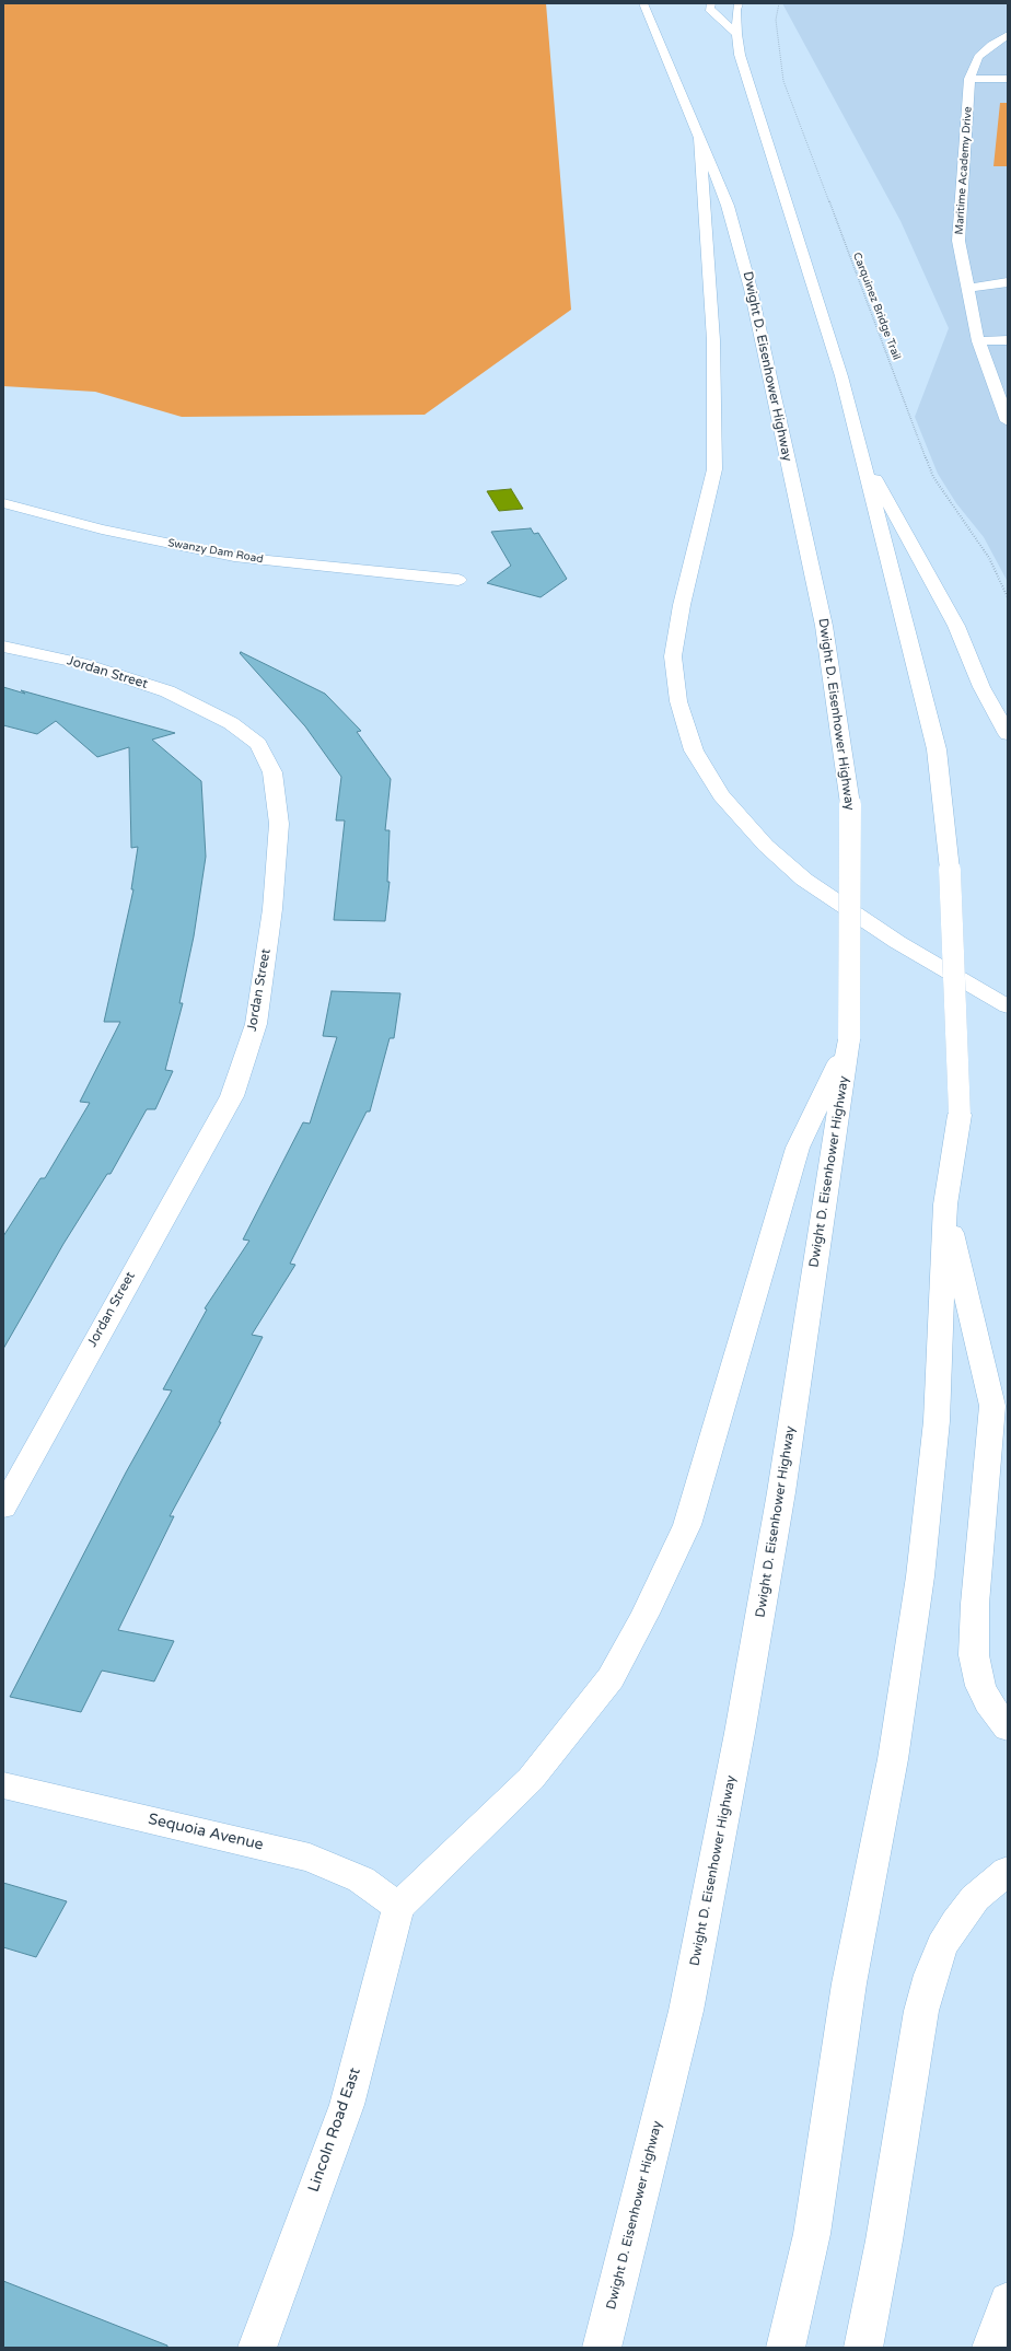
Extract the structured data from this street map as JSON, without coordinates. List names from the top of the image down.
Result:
{
  "streets": {
    "main road": [
      "Maritime Academy Drive",
      "Dwight D. Eisenhower Highway",
      "Swanzy Dam Road",
      "Jordan Street",
      "Sequoia Avenue",
      "Lincoln Road East"
    ],
    "path": ["Carquinez Bridge Trail"]
  },
  "crossings": [
    ["Sequoia Avenue", "Lincoln Road East"]
  ]
}
